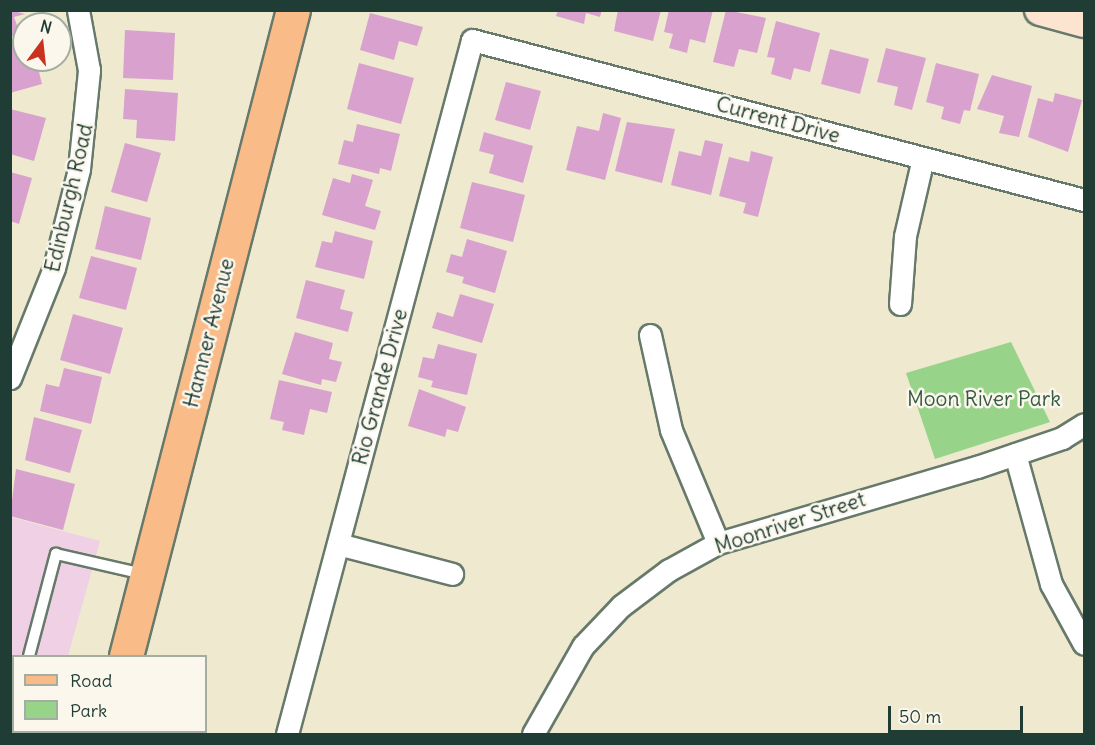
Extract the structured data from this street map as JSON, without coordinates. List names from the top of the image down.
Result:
{
  "streets": {
    "main road": ["Hamner Avenue"],
    "street": [
      "Current Drive",
      "Edinburgh Road",
      "Rio Grande Drive",
      "Moonriver Street"
    ]
  },
  "crossings": [
    ["Current Drive", "Rio Grande Drive"]
  ],
  "parks": ["Moon River Park"],
  "legend": ["Road", "Park"],
  "scale_bar": "50 m",
  "north": "top"
}
